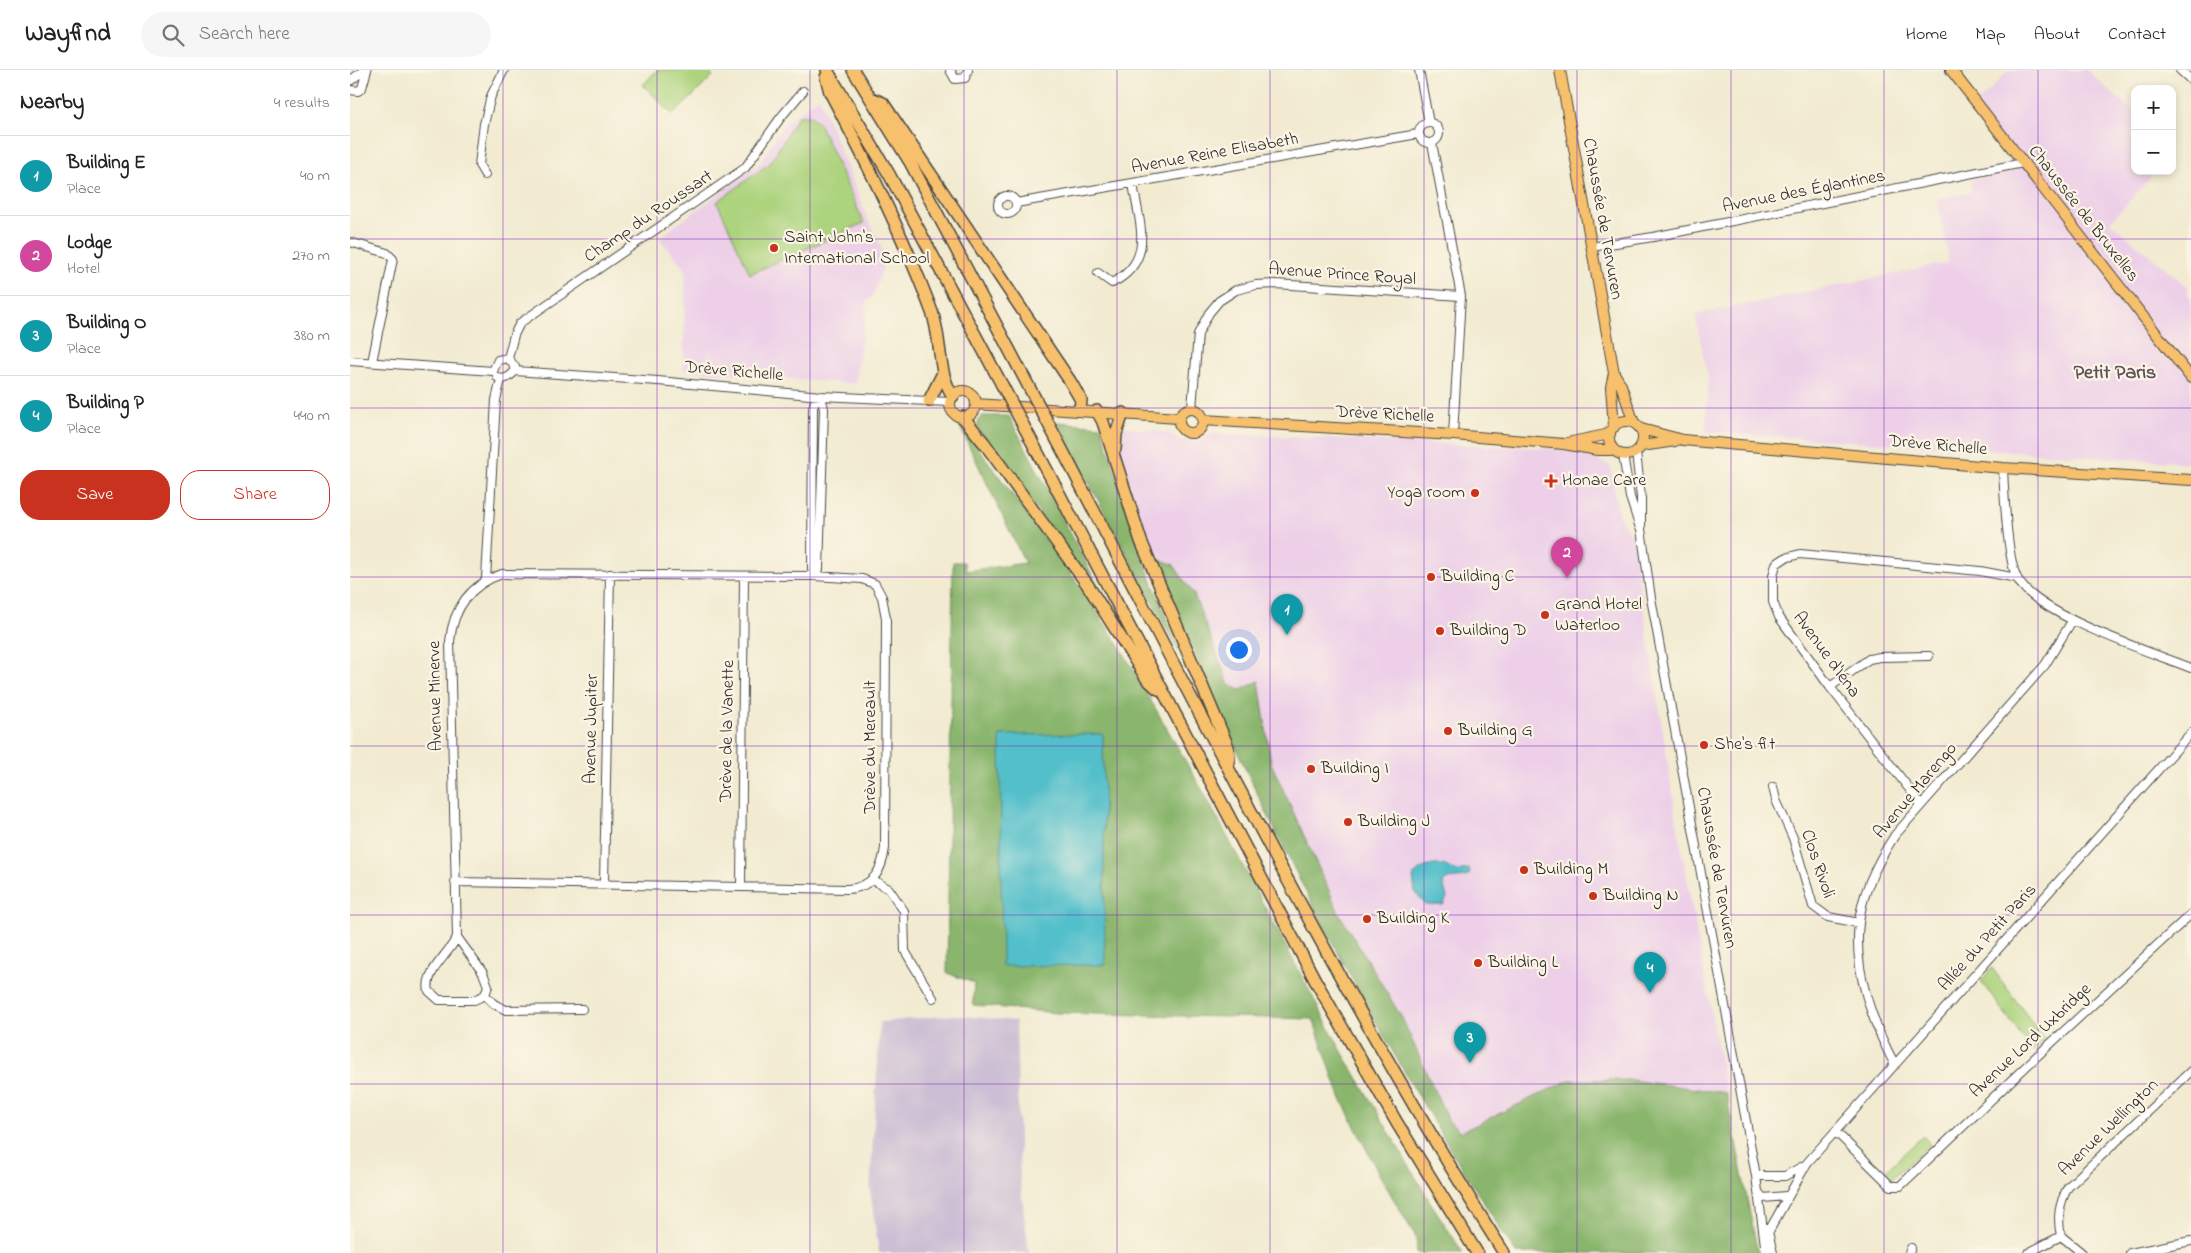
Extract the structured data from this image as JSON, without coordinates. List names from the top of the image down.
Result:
{
  "streets": {
    "main road": ["Chaussée de Bruxelles", "Chaussée de Tervuren", "Drève Richelle"],
    "street": [
      "Avenue Reine Elisabeth",
      "Avenue des Églantines",
      "Champ du Roussart",
      "Avenue Prince Royal",
      "Avenue d'Iéna",
      "Avenue Minerve",
      "Avenue Jupiter",
      "Drève de la Vanette",
      "Drève du Mereault",
      "Avenue Marengo",
      "Clos Rivoli",
      "Allée du Petit Paris",
      "Avenue Lord Uxbridge",
      "Avenue Wellington"
    ]
  },
  "crossings": [
    ["Avenue des Églantines", "Chaussée de Bruxelles"],
    ["Avenue des Églantines", "Chaussée de Tervuren"],
    ["Champ du Roussart", "Drève Richelle"],
    ["Chaussée de Tervuren", "Drève Richelle"],
    ["Chaussée de Tervuren", "Allée du Petit Paris"],
    ["Avenue Prince Royal", "Drève Richelle"],
    ["Avenue d'Iéna", "Avenue Marengo"],
    ["Avenue Minerve", "Drève du Mereault"],
    ["Avenue Jupiter", "Drève du Mereault"],
    ["Drève de la Vanette", "Drève du Mereault"],
    ["Avenue Marengo", "Clos Rivoli"],
    ["Avenue Marengo", "Allée du Petit Paris"],
    ["Allée du Petit Paris", "Avenue Lord Uxbridge"]
  ],
  "districts": ["Petit Paris"],
  "places": {
    "other": [
      "Saint John's International School",
      "Yoga room",
      "Building C",
      "Grand Hotel Waterloo",
      "Building D",
      "Building G",
      "She's fit",
      "Building I",
      "Building J",
      "Building M",
      "Building N",
      "Building K",
      "Building L"
    ],
    "health": ["Honae Care"]
  },
  "page": {
    "header": "Wayfind",
    "search": "Search here",
    "nav": [
      "Home",
      "Map",
      "About",
      "Contact"
    ],
    "heading": ["Nearby", "4 results"],
    "map_buttons": ["+", "−"],
    "list": [
      {
        "mark": "1",
        "name": "Building E",
        "note": "Place",
        "value": "40 m"
      },
      {
        "mark": "2",
        "name": "Lodge",
        "note": "Hotel",
        "value": "270 m"
      },
      {
        "mark": "3",
        "name": "Building O",
        "note": "Place",
        "value": "380 m"
      },
      {
        "mark": "4",
        "name": "Building P",
        "note": "Place",
        "value": "440 m"
      }
    ],
    "buttons": ["Save", "Share"],
    "pins": [
      "2",
      "1",
      "4",
      "3"
    ]
  }
}
